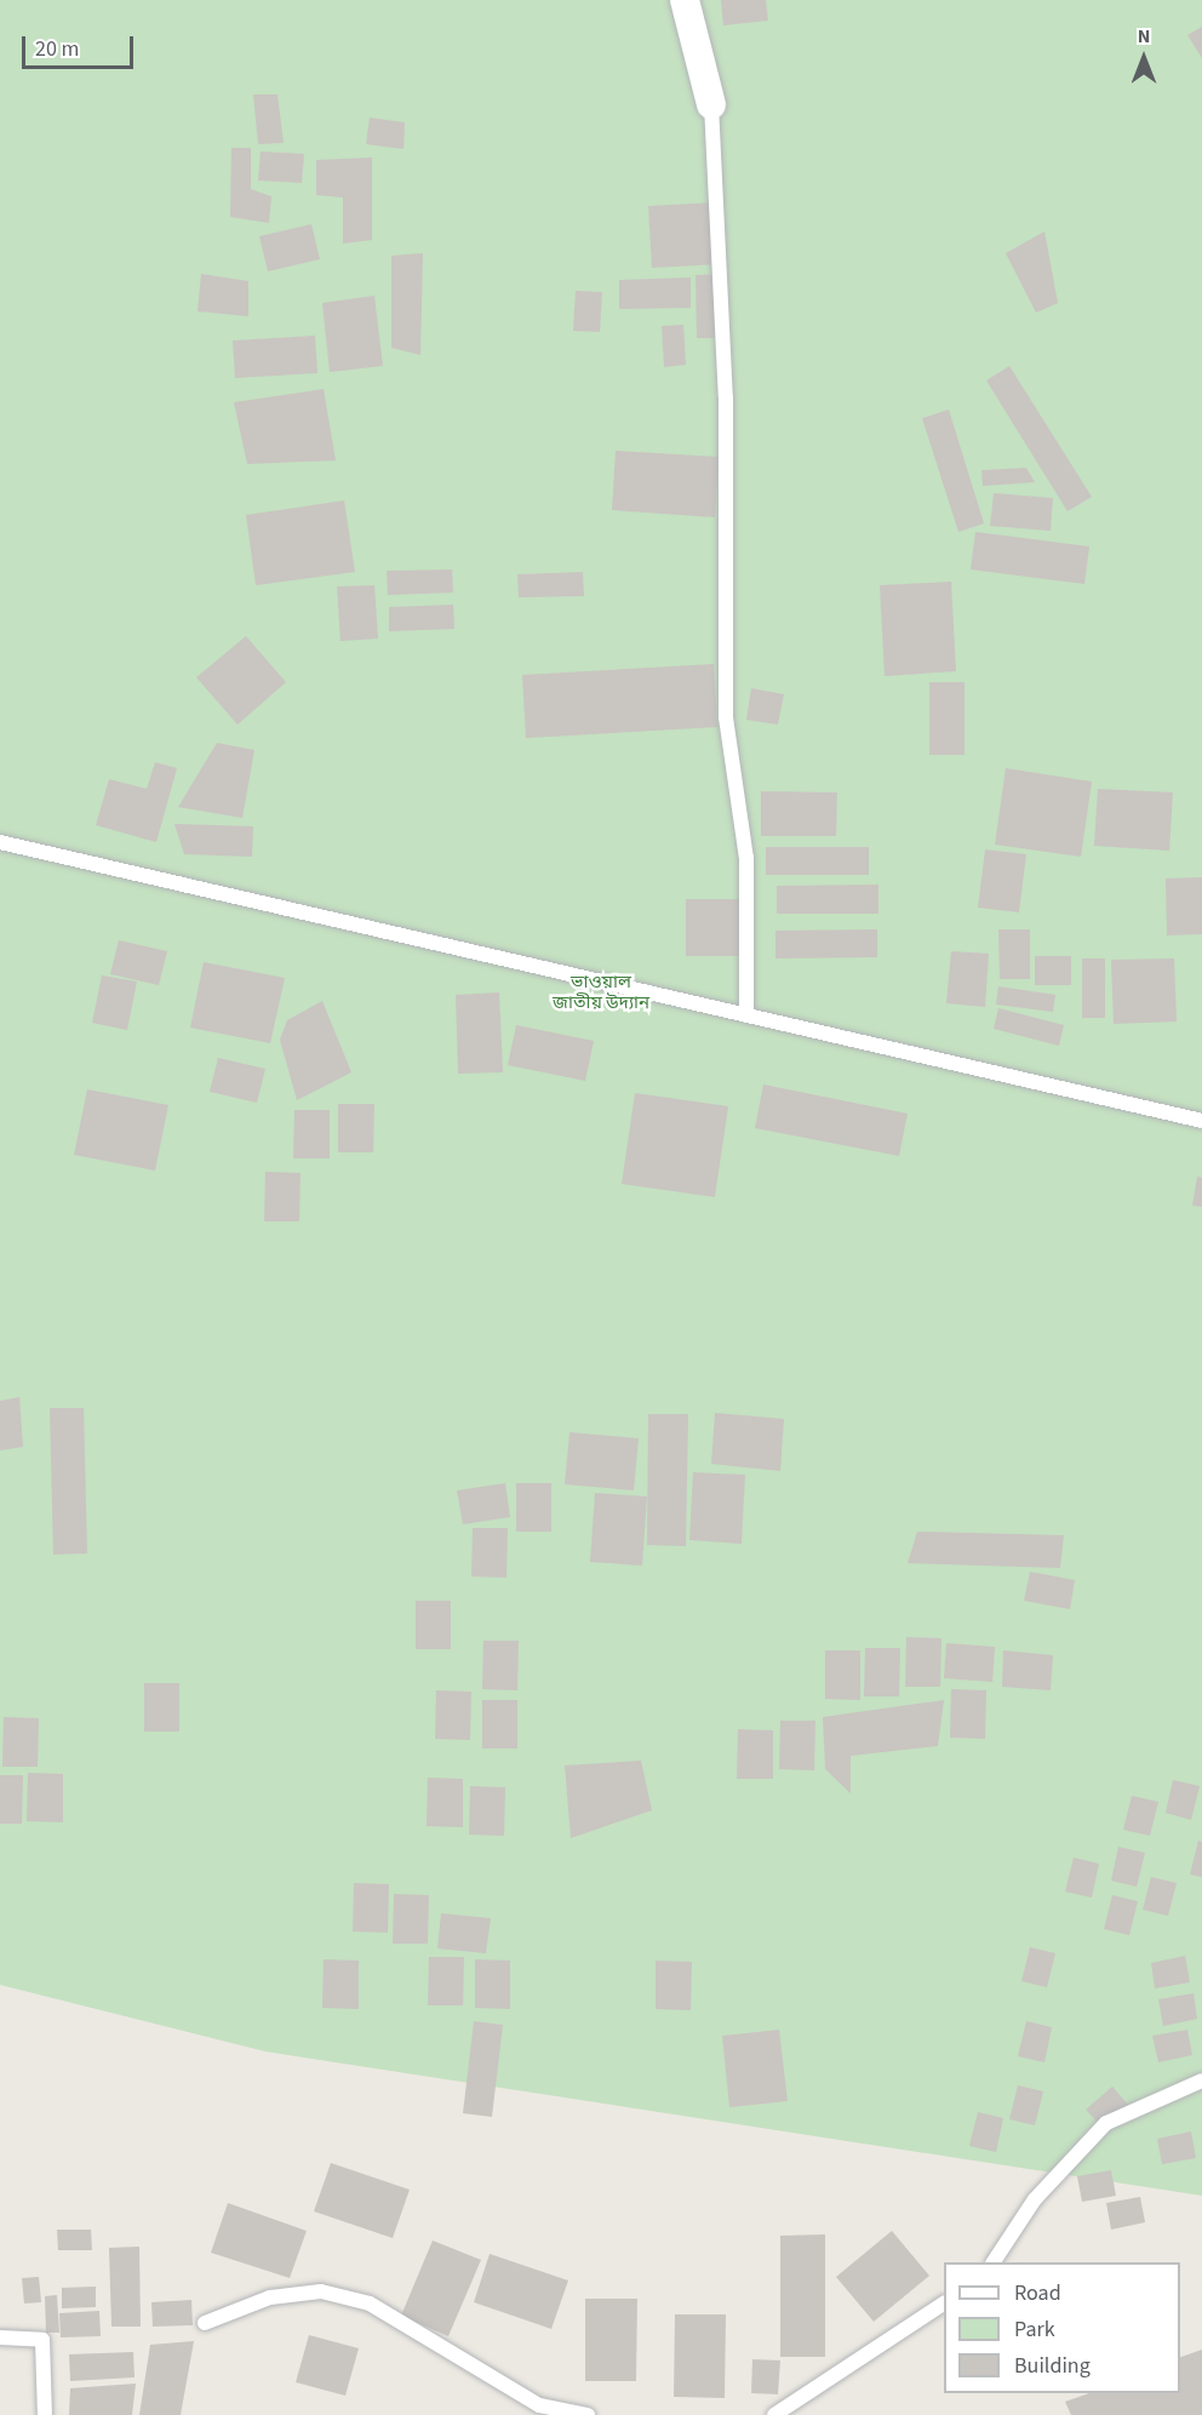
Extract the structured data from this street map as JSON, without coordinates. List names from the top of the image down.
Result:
{
  "parks": ["ভাওয়াল জাতীয় উদ্যান"],
  "legend": ["Road", "Park", "Building"],
  "scale_bar": "20 m",
  "north": "top"
}
